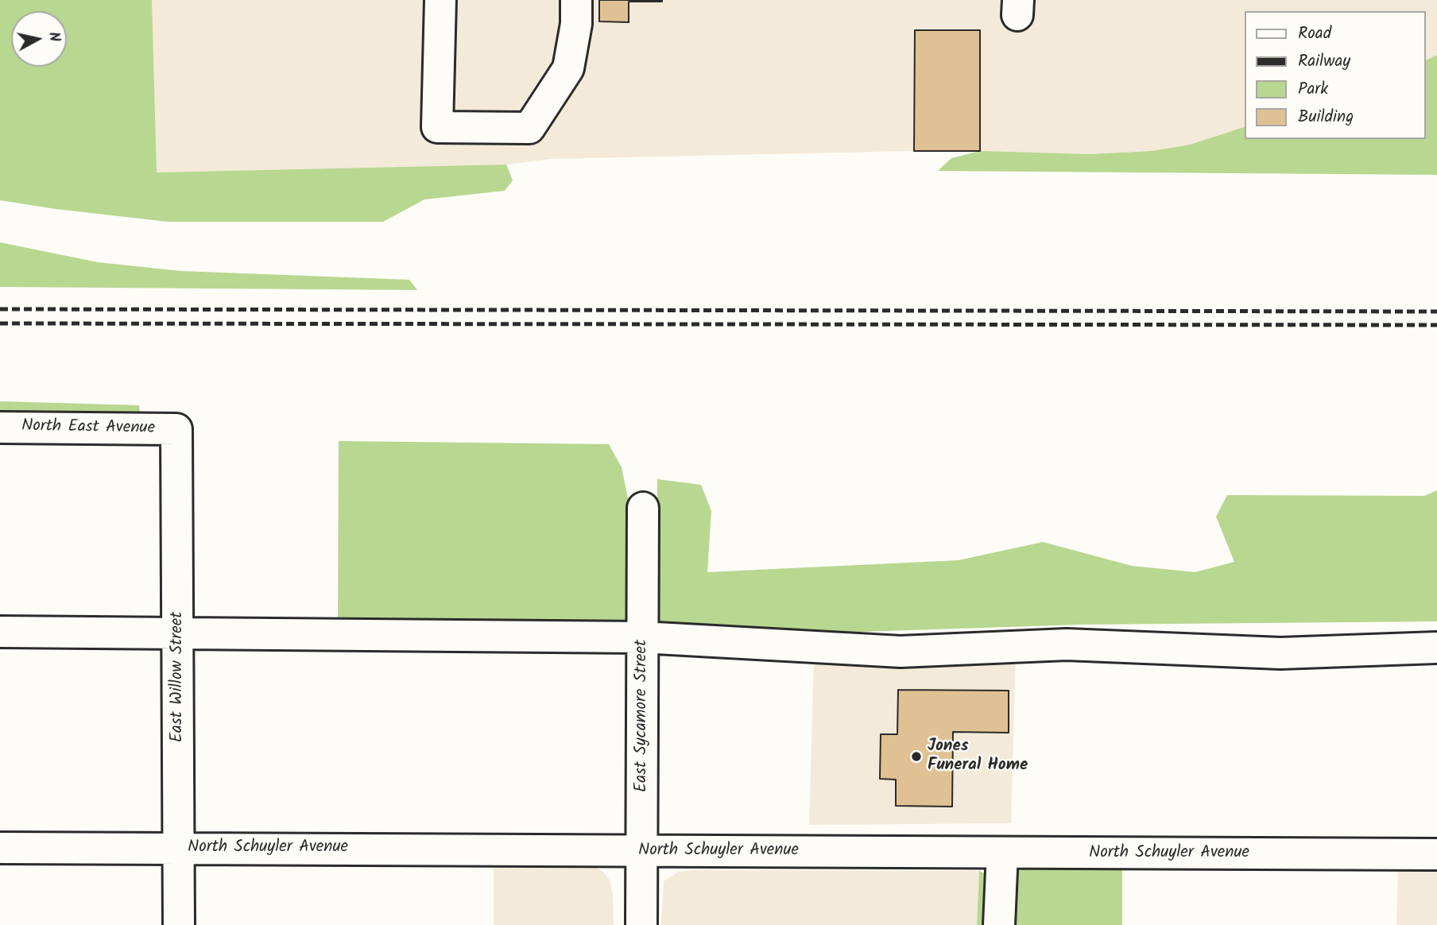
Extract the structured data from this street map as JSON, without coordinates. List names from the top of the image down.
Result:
{
  "streets": {
    "street": [
      "North East Avenue",
      "East Willow Street",
      "East Sycamore Street",
      "North Schuyler Avenue"
    ]
  },
  "crossings": [
    ["North East Avenue", "East Willow Street"],
    ["East Willow Street", "North Schuyler Avenue"],
    ["East Sycamore Street", "North Schuyler Avenue"]
  ],
  "places": ["Jones Funeral Home"],
  "legend": [
    "Road",
    "Railway",
    "Park",
    "Building"
  ],
  "north": "right"
}
